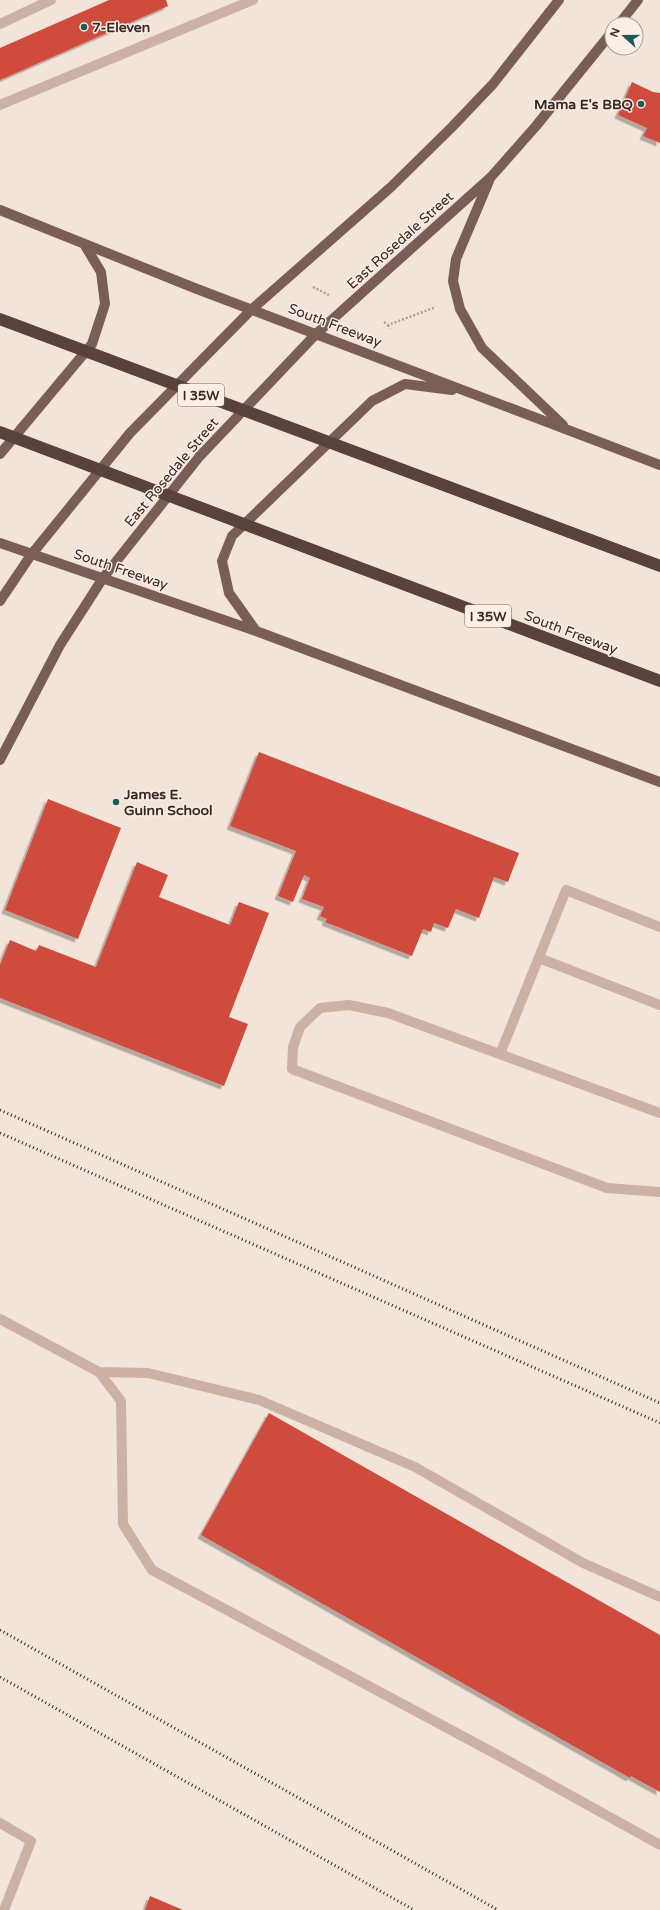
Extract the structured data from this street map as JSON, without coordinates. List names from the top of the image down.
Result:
{
  "streets": {
    "highway": ["South Freeway", "I 35W"],
    "main road": ["East Rosedale Street"]
  },
  "crossings": [
    ["East Rosedale Street", "South Freeway"]
  ],
  "places": ["7-Eleven", "Mama E's BBQ", "James E. Guinn School"],
  "north": "left"
}
